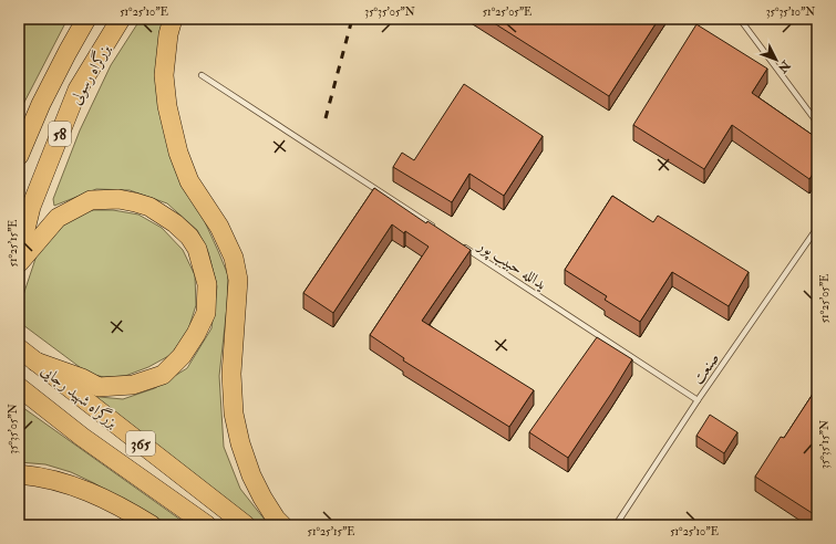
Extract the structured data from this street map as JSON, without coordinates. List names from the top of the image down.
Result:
{
  "streets": {
    "highway": [
      "بزرگراه رسولی",
      "58",
      "بزرگراه شهید رجایی",
      "365"
    ],
    "lane": ["یدالله حبیب پور", "صنعت"]
  },
  "crossings": [
    ["یدالله حبیب پور", "صنعت"]
  ],
  "north": "bottom right",
  "coordinates": [
    "51°25'10\"E",
    "35°35'05\"N",
    "51°25'05\"E",
    "35°35'10\"N",
    "51°25'15\"E",
    "35°35'15\"N"
  ]
}
